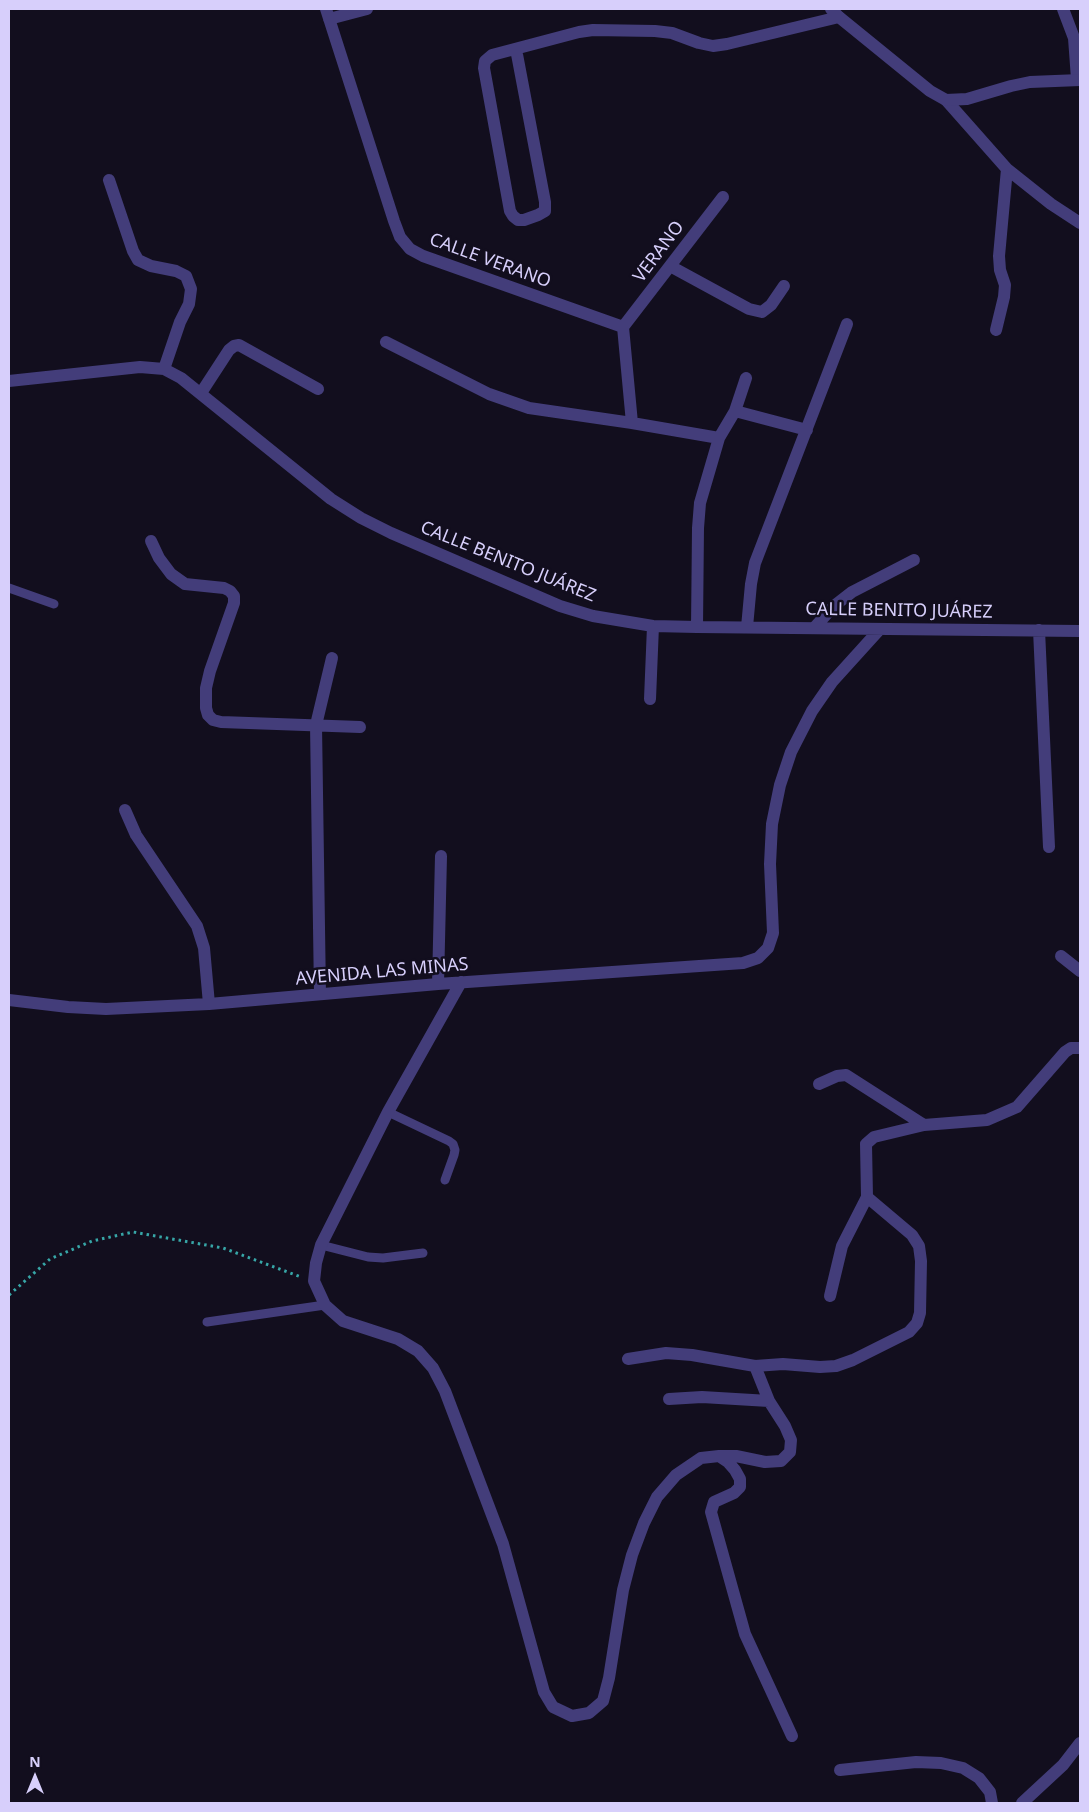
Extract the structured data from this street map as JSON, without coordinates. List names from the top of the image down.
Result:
{
  "streets": {
    "street": [
      "VERANO",
      "CALLE VERANO",
      "CALLE BENITO JUÁREZ",
      "AVENIDA LAS MINAS"
    ]
  },
  "crossings": [
    ["VERANO", "CALLE VERANO"],
    ["CALLE BENITO JUÁREZ", "AVENIDA LAS MINAS"]
  ],
  "north": "top"
}
